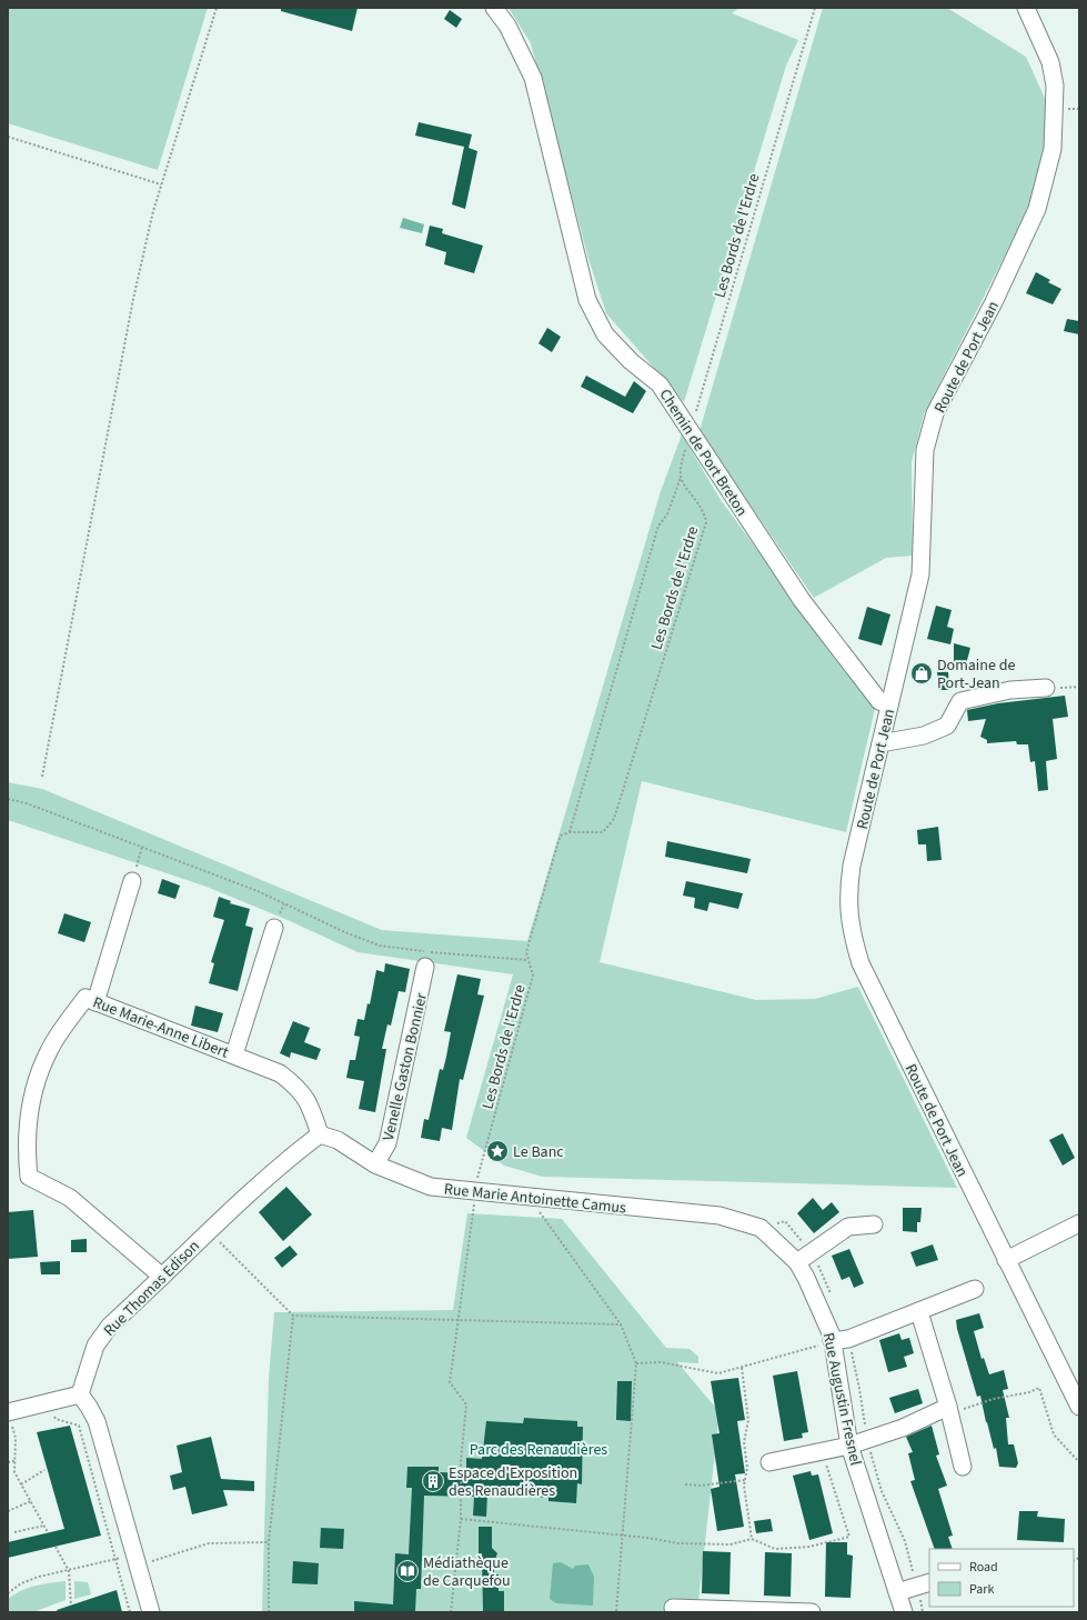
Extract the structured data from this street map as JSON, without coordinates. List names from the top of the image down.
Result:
{
  "streets": {
    "street": [
      "Route de Port Jean",
      "Chemin de Port Breton",
      "Rue Marie-Anne Libert",
      "Venelle Gaston Bonnier",
      "Rue Marie Antoinette Camus",
      "Rue Thomas Edison",
      "Rue Augustin Fresnel"
    ],
    "path": ["Les Bords de l'Erdre"]
  },
  "crossings": [
    ["Les Bords de l'Erdre", "Chemin de Port Breton"],
    ["Les Bords de l'Erdre", "Rue Marie Antoinette Camus"],
    ["Route de Port Jean", "Chemin de Port Breton"],
    ["Rue Marie-Anne Libert", "Rue Marie Antoinette Camus"],
    ["Rue Marie-Anne Libert", "Rue Thomas Edison"],
    ["Venelle Gaston Bonnier", "Rue Marie Antoinette Camus"],
    ["Rue Marie Antoinette Camus", "Rue Thomas Edison"],
    ["Rue Marie Antoinette Camus", "Rue Augustin Fresnel"]
  ],
  "parks": ["Parc des Renaudières"],
  "places": {
    "shop": ["Domaine de Port-Jean"],
    "place": ["Le Banc"],
    "building": ["Espace d'Exposition des Renaudières"],
    "library": ["Médiathèque de Carquefou"]
  },
  "legend": ["Road", "Park"]
}
